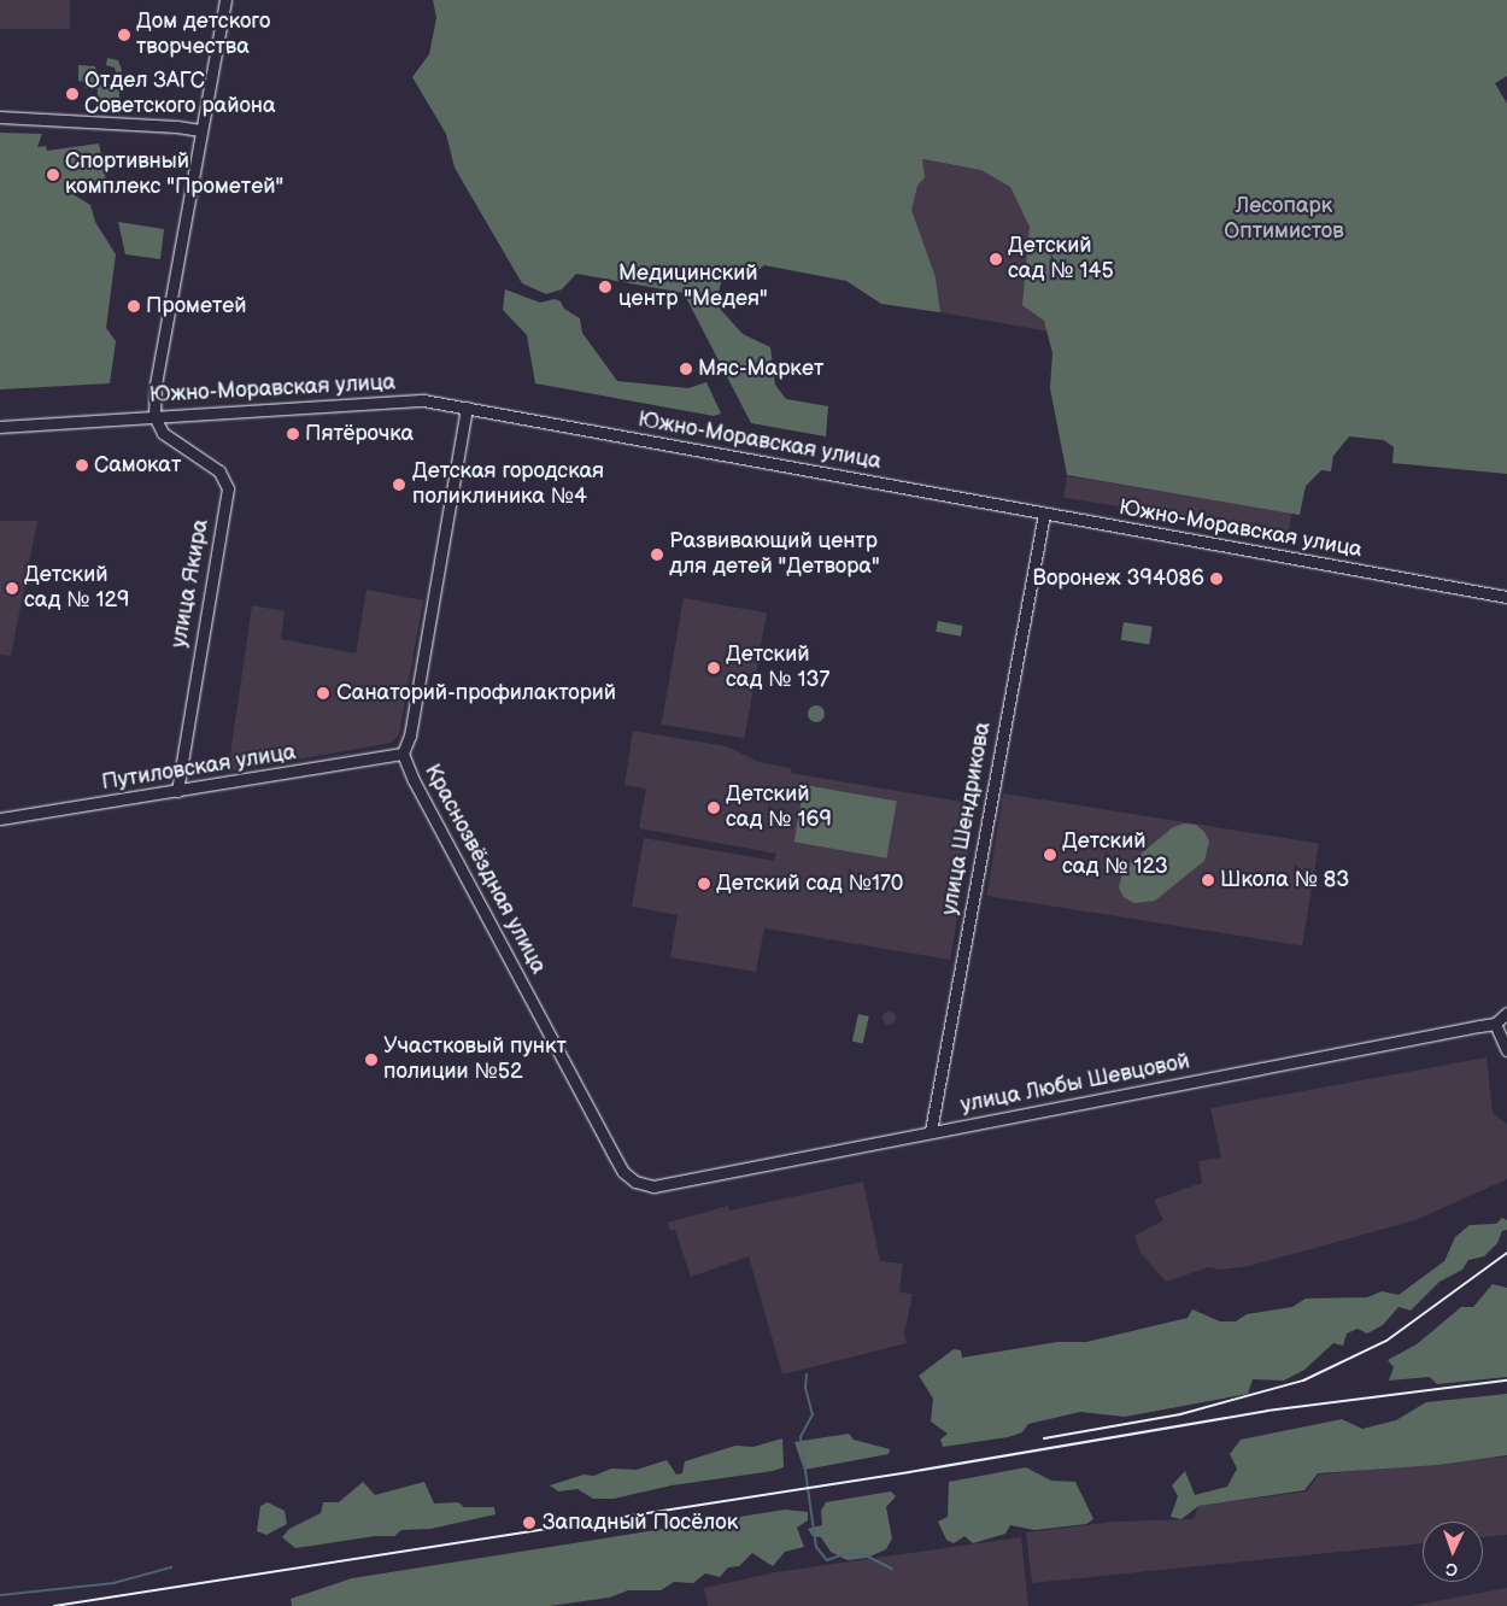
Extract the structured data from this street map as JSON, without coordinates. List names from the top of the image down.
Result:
{
  "streets": {
    "street": [
      "Южно-Моравская улица",
      "улица Якира",
      "Путиловская улица",
      "улица Шендрикова",
      "Краснозвёздная улица",
      "улица Любы Шевцовой"
    ]
  },
  "crossings": [
    ["Южно-Моравская улица", "улица Якира"],
    ["Южно-Моравская улица", "улица Шендрикова"],
    ["Южно-Моравская улица", "Краснозвёздная улица"],
    ["улица Якира", "Путиловская улица"],
    ["Путиловская улица", "Краснозвёздная улица"],
    ["улица Шендрикова", "улица Любы Шевцовой"],
    ["Краснозвёздная улица", "улица Любы Шевцовой"]
  ],
  "parks": ["Лесопарк Оптимистов"],
  "places": [
    "Дом детского творчества",
    "Отдел ЗАГС Советского района",
    "Спортивный комплекс \"Прометей\"",
    "Детский сад № 145",
    "Медицинский центр \"Медея\"",
    "Прометей",
    "Мяс-Маркет",
    "Пятёрочка",
    "Самокат",
    "Детская городская поликлиника №4",
    "Развивающий центр для детей \"Детвора\"",
    "Воронеж 394086",
    "Детский сад № 129",
    "Детский сад № 137",
    "Cанаторий-профилакторий",
    "Детский сад № 169",
    "Детский сад № 123",
    "Школа № 83",
    "Детский сад №170",
    "Участковый пункт полиции №52",
    "Западный Посёлок"
  ],
  "north": "bottom"
}
